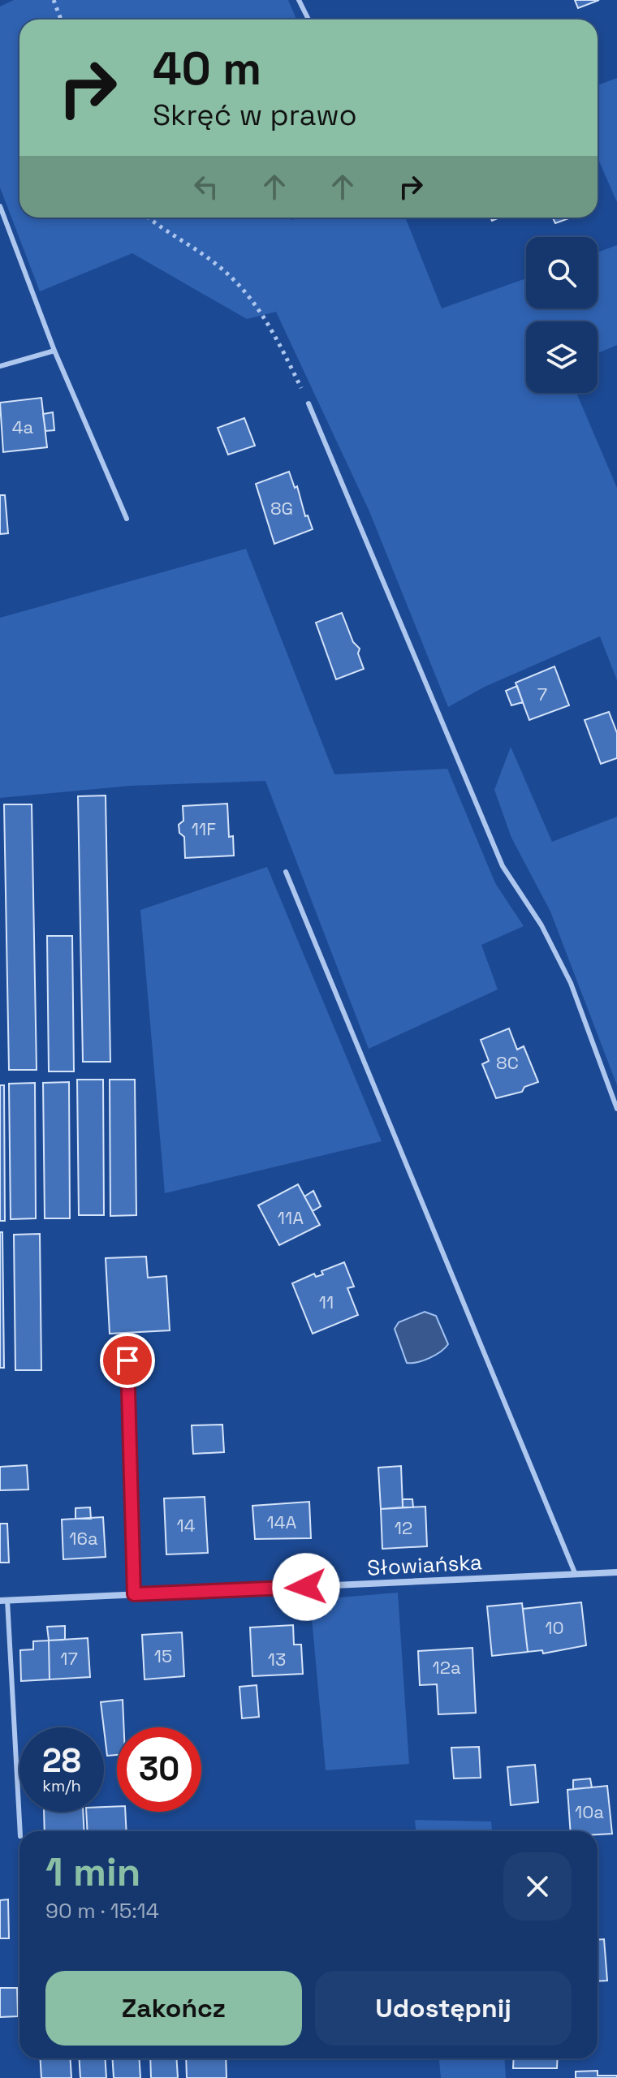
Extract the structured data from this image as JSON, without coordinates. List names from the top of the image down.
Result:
{
  "streets": {
    "street": ["Słowiańska"]
  },
  "house_numbers": [
    "4a",
    "8G",
    "7",
    "11F",
    "8C",
    "11A",
    "11",
    "14A",
    "14",
    "12",
    "16a",
    "10",
    "15",
    "17",
    "13",
    "12a",
    "10a"
  ],
  "page": {
    "turn": ["40 m", "Skręć w prawo"],
    "speed": "28 km/h",
    "limit": "30",
    "heading": ["1 min", "90 m · 15:14"],
    "buttons": ["Zakończ", "Udostępnij"]
  }
}
